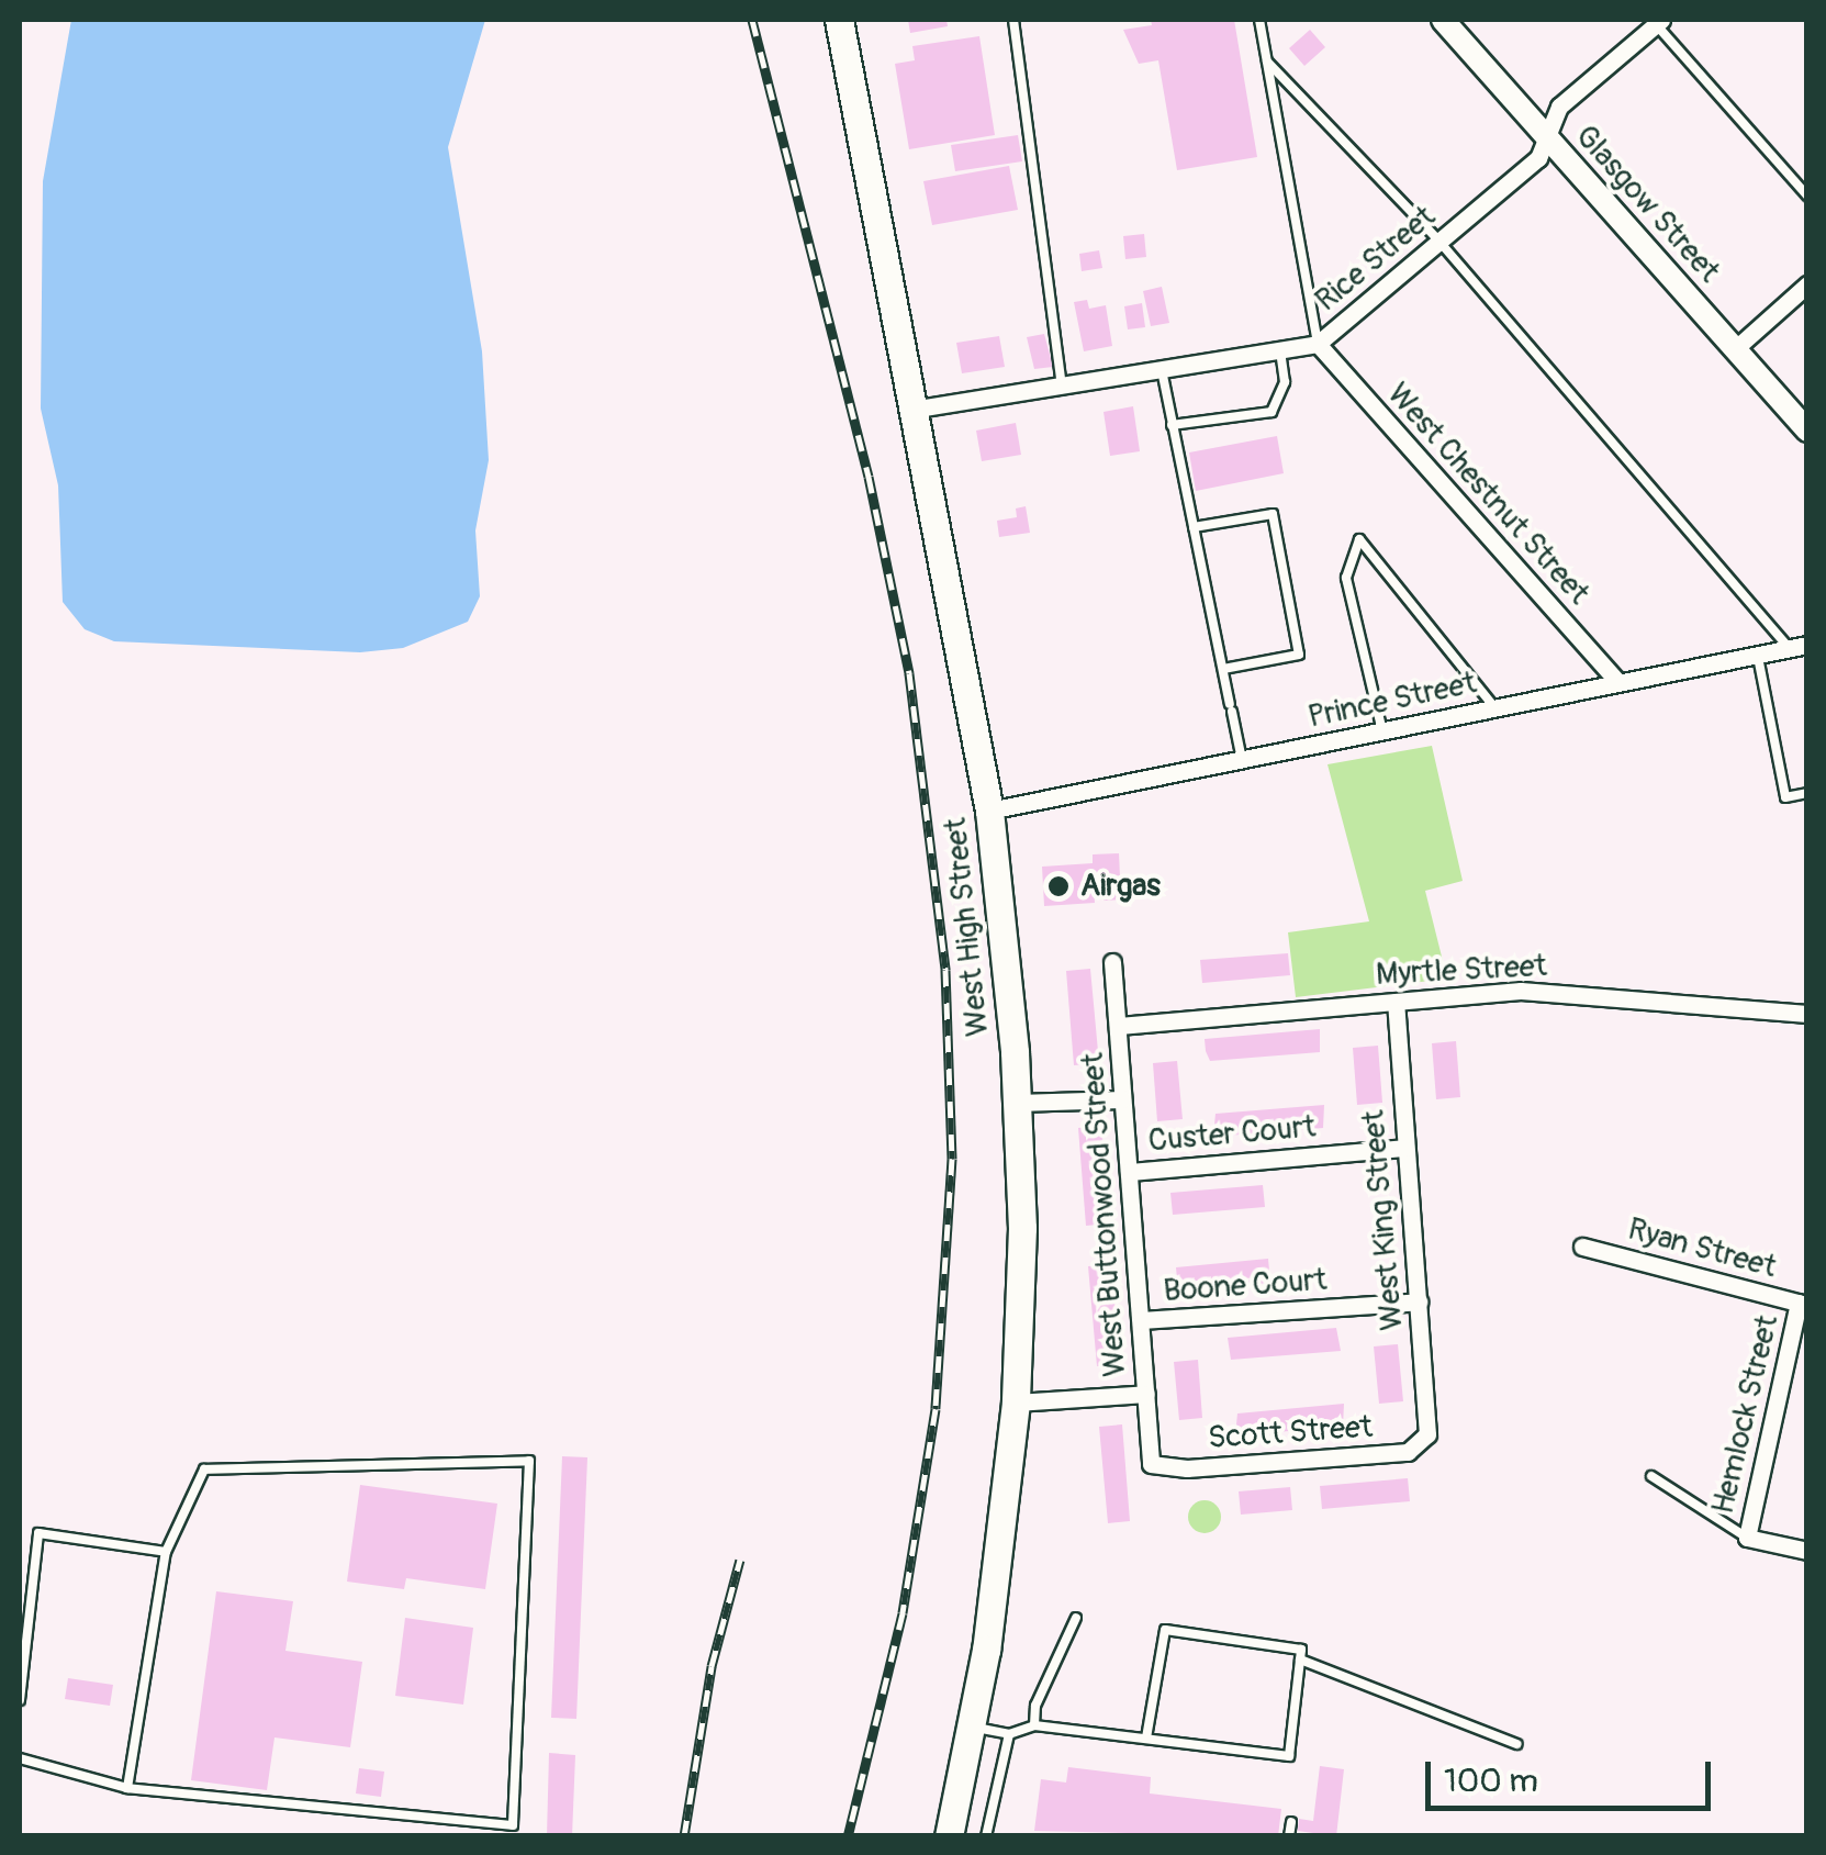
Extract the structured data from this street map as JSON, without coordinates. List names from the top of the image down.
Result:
{
  "streets": {
    "main road": ["West High Street"],
    "street": [
      "Glasgow Street",
      "Rice Street",
      "West Chestnut Street",
      "Prince Street",
      "Myrtle Street",
      "Custer Court",
      "West Buttonwood Street",
      "West King Street",
      "Ryan Street",
      "Boone Court",
      "Hemlock Street",
      "Scott Street"
    ]
  },
  "crossings": [
    ["Glasgow Street", "Rice Street"],
    ["Rice Street", "West Chestnut Street"],
    ["Rice Street", "West High Street"],
    ["West Chestnut Street", "Prince Street"],
    ["Prince Street", "West High Street"],
    ["Myrtle Street", "West Buttonwood Street"],
    ["Myrtle Street", "West King Street"],
    ["Custer Court", "West Buttonwood Street"],
    ["Custer Court", "West King Street"],
    ["West Buttonwood Street", "Boone Court"],
    ["West Buttonwood Street", "Scott Street"],
    ["West King Street", "Boone Court"],
    ["West King Street", "Scott Street"],
    ["Ryan Street", "Hemlock Street"]
  ],
  "places": ["Airgas"],
  "scale_bar": "100 m"
}
